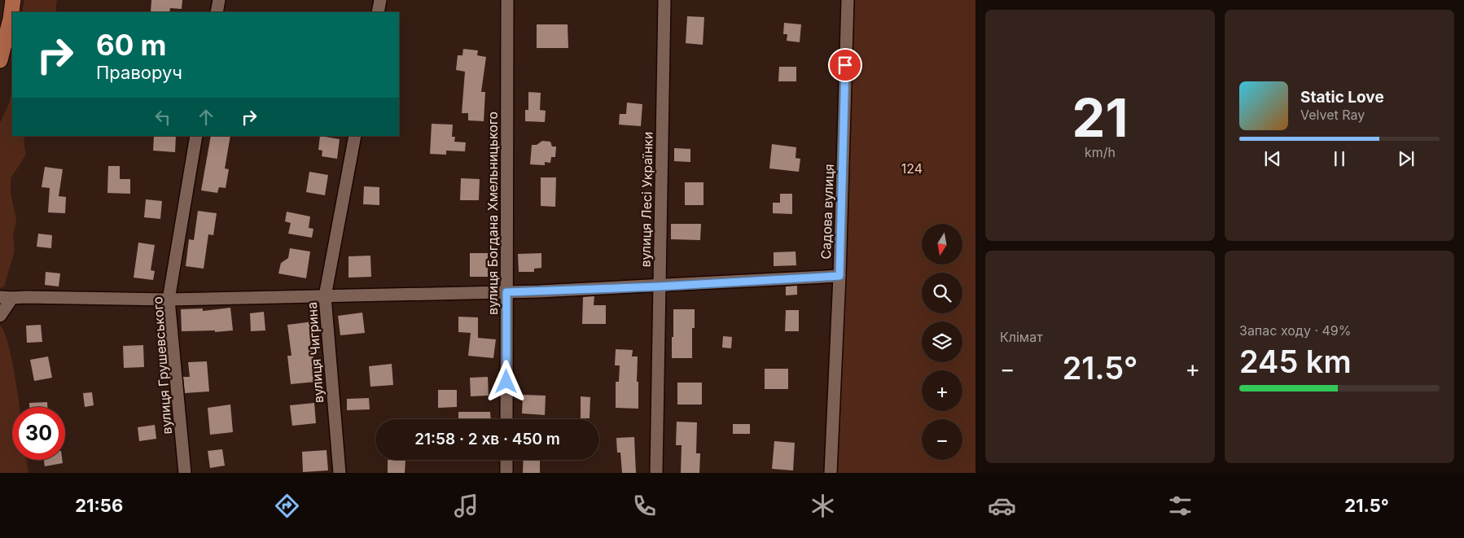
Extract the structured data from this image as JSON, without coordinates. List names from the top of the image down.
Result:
{
  "streets": {
    "street": [
      "вулиця Лесі Українки",
      "Садова вулиця",
      "вулиця Богдана Хмельницького",
      "вулиця Чигрина",
      "вулиця Грушевського"
    ]
  },
  "parks": ["124"],
  "north": "bottom",
  "page": {
    "tile": [
      ["21", "km/h"],
      "Клімат",
      ["Запас ходу · 49%", "245 km"]
    ],
    "turn": ["60 m", "Праворуч"],
    "song": ["Static Love", "Velvet Ray"],
    "map_buttons": ["+", "−"],
    "heat": ["−", "21.5°", "+"],
    "limit": "30",
    "trip": "21:58 · 2 хв · 450 m",
    "tabs": ["21:56", "21.5°"]
  }
}
